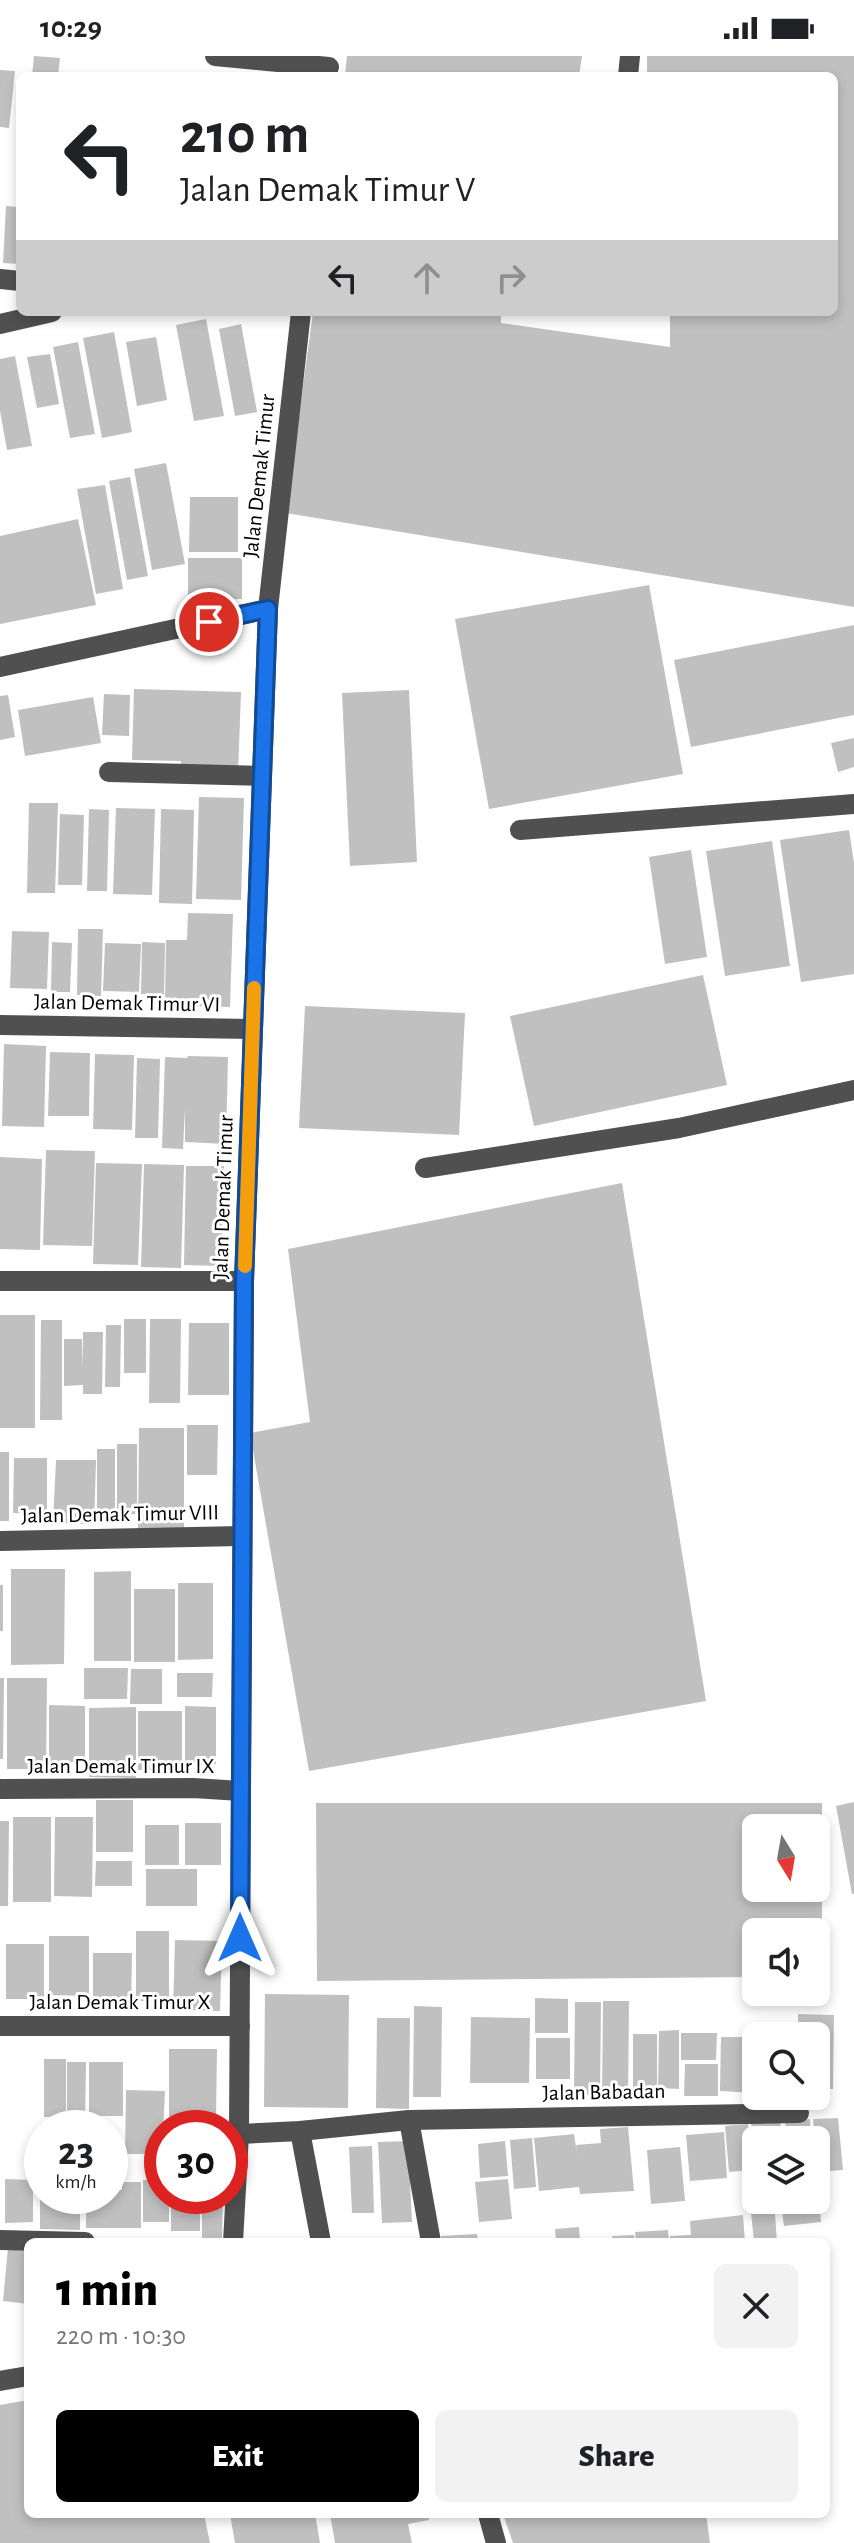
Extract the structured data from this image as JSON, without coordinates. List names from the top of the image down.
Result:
{
  "streets": {
    "street": [
      "Jalan Demak Timur",
      "Jalan Demak Timur VI",
      "Jalan Demak Timur VIII",
      "Jalan Demak Timur IX",
      "Jalan Demak Timur X",
      "Jalan Babadan"
    ]
  },
  "crossings": [
    ["Jalan Demak Timur", "Jalan Demak Timur VI"],
    ["Jalan Demak Timur", "Jalan Demak Timur VIII"],
    ["Jalan Demak Timur", "Jalan Demak Timur IX"],
    ["Jalan Demak Timur", "Jalan Demak Timur X"]
  ],
  "north": "bottom",
  "page": {
    "status": "10:29",
    "turn": ["210 m", "Jalan Demak Timur V"],
    "speed": "23 km/h",
    "limit": "30",
    "heading": ["1 min", "220 m · 10:30"],
    "buttons": ["Exit", "Share"]
  }
}
